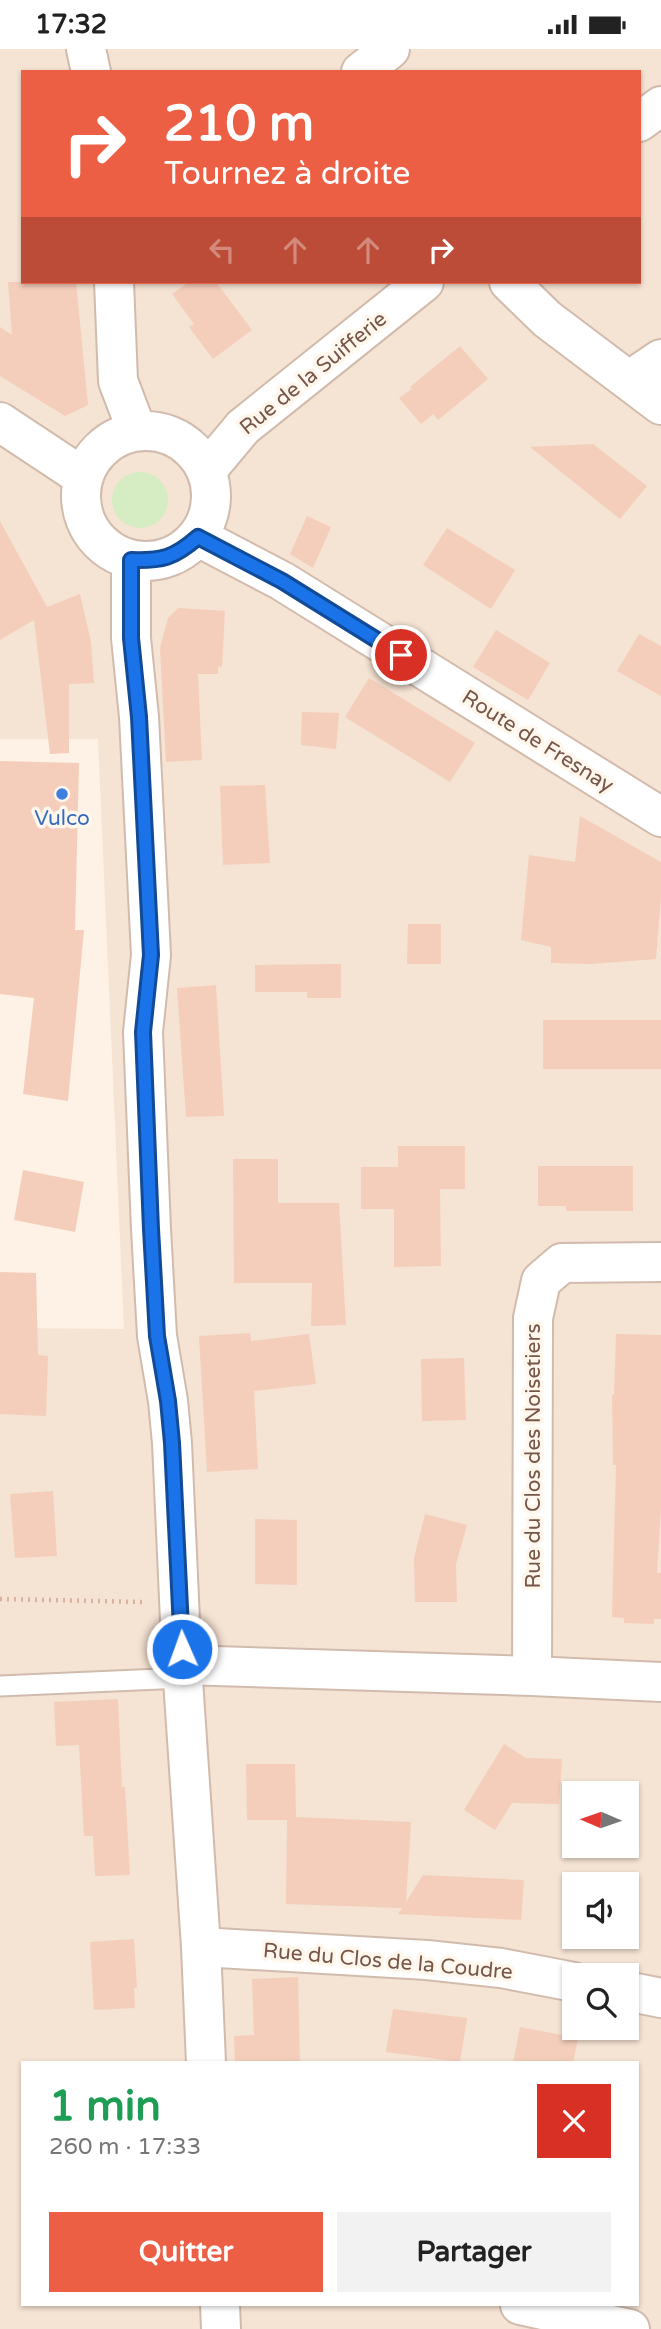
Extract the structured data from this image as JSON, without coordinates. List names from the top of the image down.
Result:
{
  "streets": {
    "street": [
      "Rue de la Suifferie",
      "Route de Fresnay",
      "Rue du Clos des Noisetiers",
      "Rue du Clos de la Coudre"
    ]
  },
  "crossings": [
    ["Rue de la Suifferie", "Route de Fresnay"]
  ],
  "places": ["Vulco"],
  "north": "left",
  "page": {
    "status": "17:32",
    "turn": ["210 m", "Tournez à droite"],
    "heading": ["1 min", "260 m · 17:33"],
    "buttons": ["Quitter", "Partager"]
  }
}
